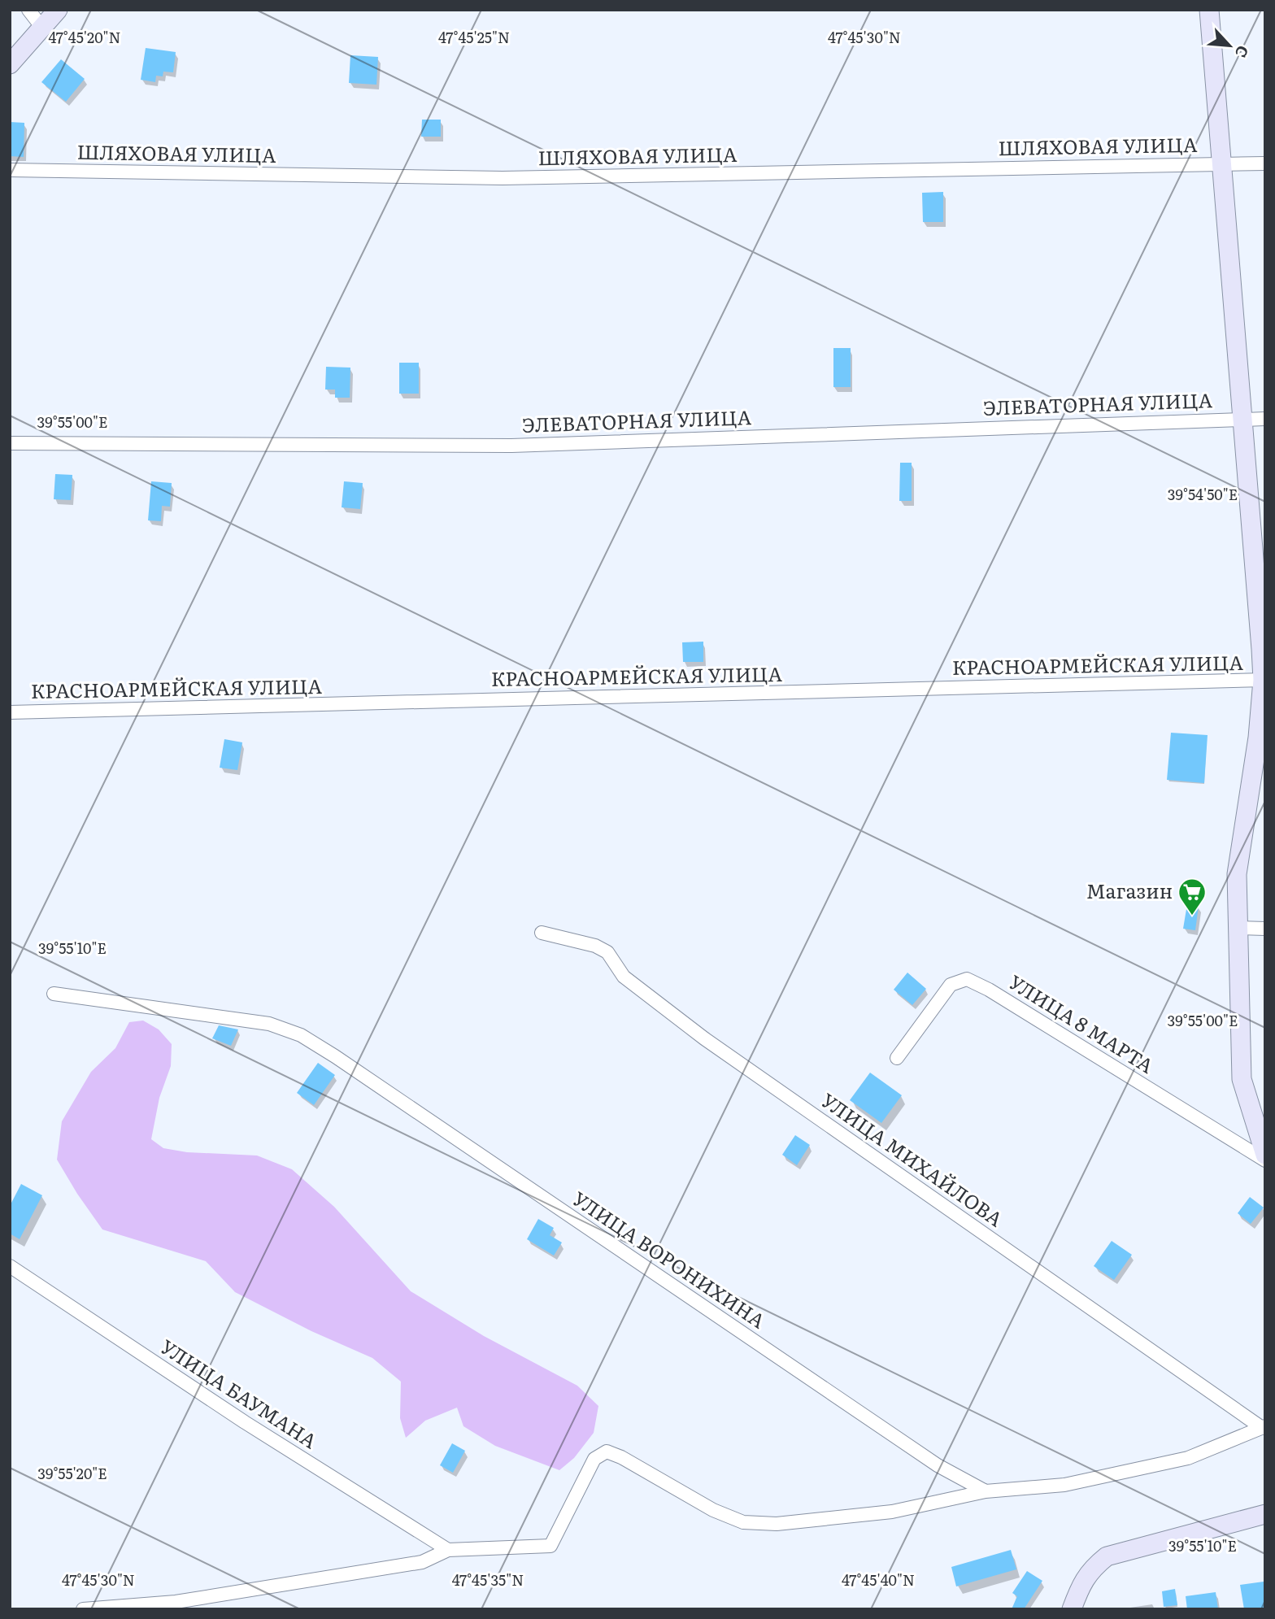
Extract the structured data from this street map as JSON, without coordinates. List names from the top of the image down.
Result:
{
  "streets": {
    "street": [
      "ШЛЯХОВАЯ УЛИЦА",
      "ЭЛЕВАТОРНАЯ УЛИЦА",
      "КРАСНОАРМЕЙСКАЯ УЛИЦА",
      "УЛИЦА 8 МАРТА",
      "УЛИЦА МИХАЙЛОВА",
      "УЛИЦА ВОРОНИХИНА",
      "УЛИЦА БАУМАНА"
    ]
  },
  "places": {
    "supermarket": ["Магазин"]
  },
  "north": "bottom right",
  "coordinates": [
    "47°45'20\"N",
    "47°45'25\"N",
    "47°45'30\"N",
    "39°55'00\"E",
    "39°54'50\"E",
    "39°55'10\"E",
    "39°55'20\"E",
    "47°45'35\"N",
    "47°45'40\"N"
  ]
}
